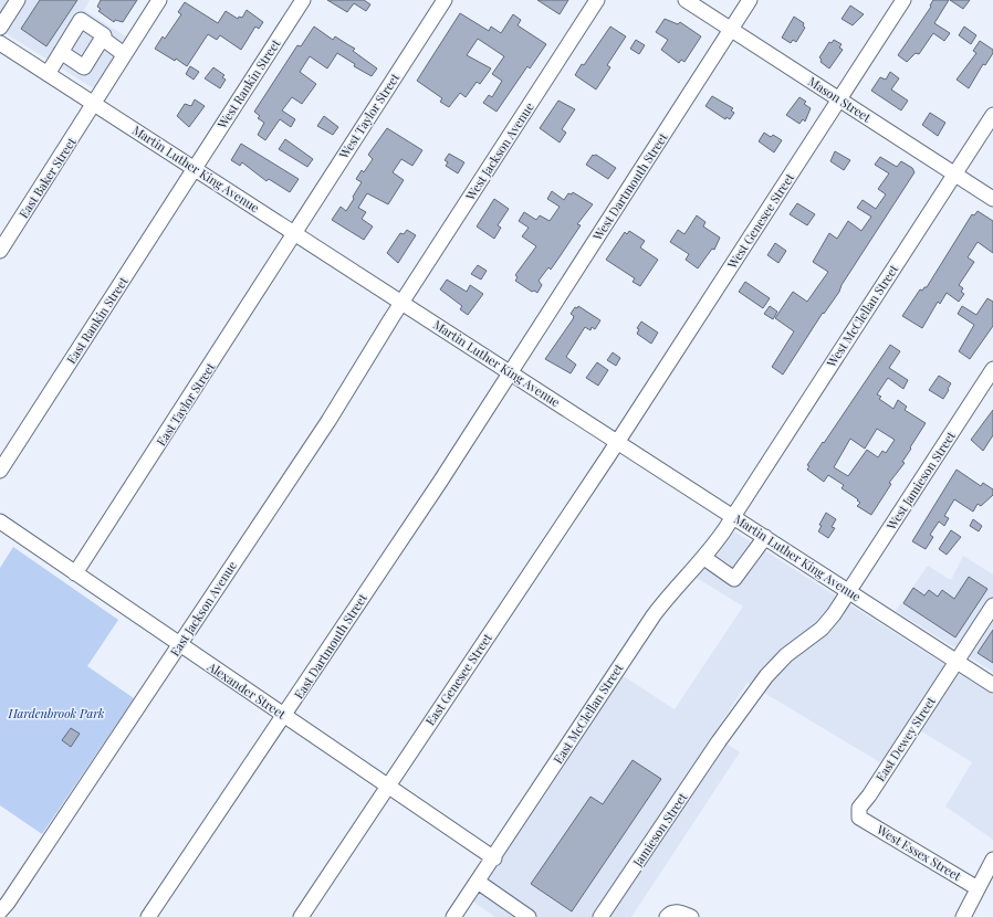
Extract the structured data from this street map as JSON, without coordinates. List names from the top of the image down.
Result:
{
  "streets": {
    "street": [
      "West Rankin Street",
      "Mason Street",
      "West Taylor Street",
      "West Jackson Avenue",
      "Martin Luther King Avenue",
      "East Baker Street",
      "West Dartmouth Street",
      "West Genesee Street",
      "West McClellan Street",
      "East Rankin Street",
      "East Taylor Street",
      "West Jamieson Street",
      "East Jackson Avenue",
      "East Dartmouth Street",
      "East Genesee Street",
      "Alexander Street",
      "East McClellan Street",
      "East Dewey Street",
      "Jamieson Street",
      "West Essex Street"
    ]
  },
  "crossings": [
    ["West Rankin Street", "Martin Luther King Avenue"],
    ["West Rankin Street", "East Rankin Street"],
    ["Mason Street", "West Dartmouth Street"],
    ["Mason Street", "West Genesee Street"],
    ["Mason Street", "West McClellan Street"],
    ["West Taylor Street", "Martin Luther King Avenue"],
    ["West Taylor Street", "East Taylor Street"],
    ["West Jackson Avenue", "Martin Luther King Avenue"],
    ["West Jackson Avenue", "East Jackson Avenue"],
    ["Martin Luther King Avenue", "East Baker Street"],
    ["Martin Luther King Avenue", "West Dartmouth Street"],
    ["Martin Luther King Avenue", "West Genesee Street"],
    ["Martin Luther King Avenue", "West McClellan Street"],
    ["Martin Luther King Avenue", "East Rankin Street"],
    ["Martin Luther King Avenue", "East Taylor Street"],
    ["Martin Luther King Avenue", "West Jamieson Street"],
    ["Martin Luther King Avenue", "East Jackson Avenue"],
    ["Martin Luther King Avenue", "East Dartmouth Street"],
    ["Martin Luther King Avenue", "East Genesee Street"],
    ["Martin Luther King Avenue", "East McClellan Street"],
    ["Martin Luther King Avenue", "East Dewey Street"],
    ["West Dartmouth Street", "East Dartmouth Street"],
    ["West Genesee Street", "East Genesee Street"],
    ["West McClellan Street", "East McClellan Street"],
    ["East Taylor Street", "Alexander Street"],
    ["West Jamieson Street", "Jamieson Street"],
    ["East Jackson Avenue", "Alexander Street"],
    ["East Dartmouth Street", "Alexander Street"],
    ["East Genesee Street", "Alexander Street"],
    ["Alexander Street", "East McClellan Street"],
    ["East Dewey Street", "West Essex Street"]
  ],
  "parks": ["Hardenbrook Park"]
}
